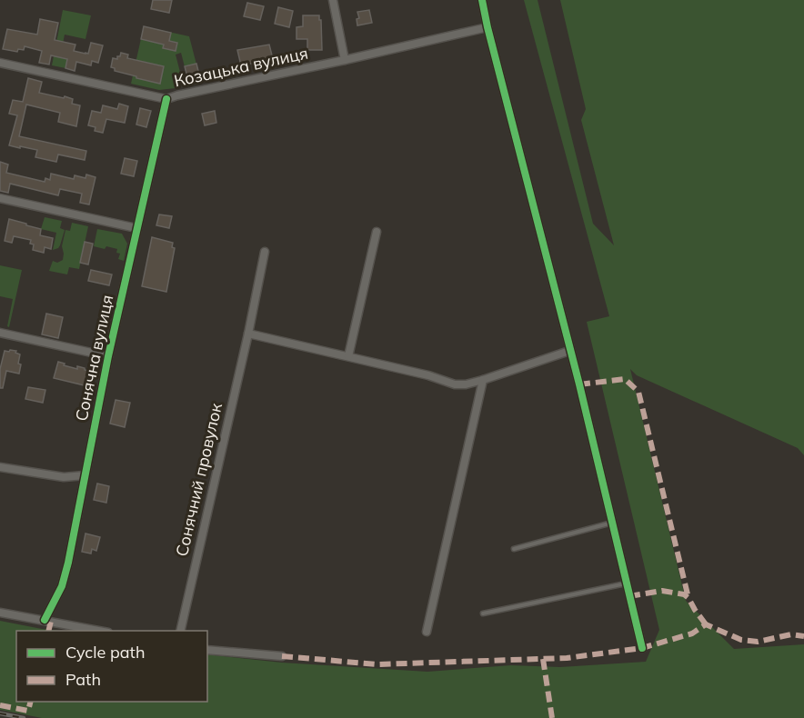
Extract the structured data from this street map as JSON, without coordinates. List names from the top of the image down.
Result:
{
  "streets": {
    "street": ["Козацька вулиця", "Сонячна вулиця", "Сонячний провулок"]
  },
  "crossings": [
    ["Козацька вулиця", "Сонячна вулиця"]
  ],
  "legend": ["Cycle path", "Path"]
}
